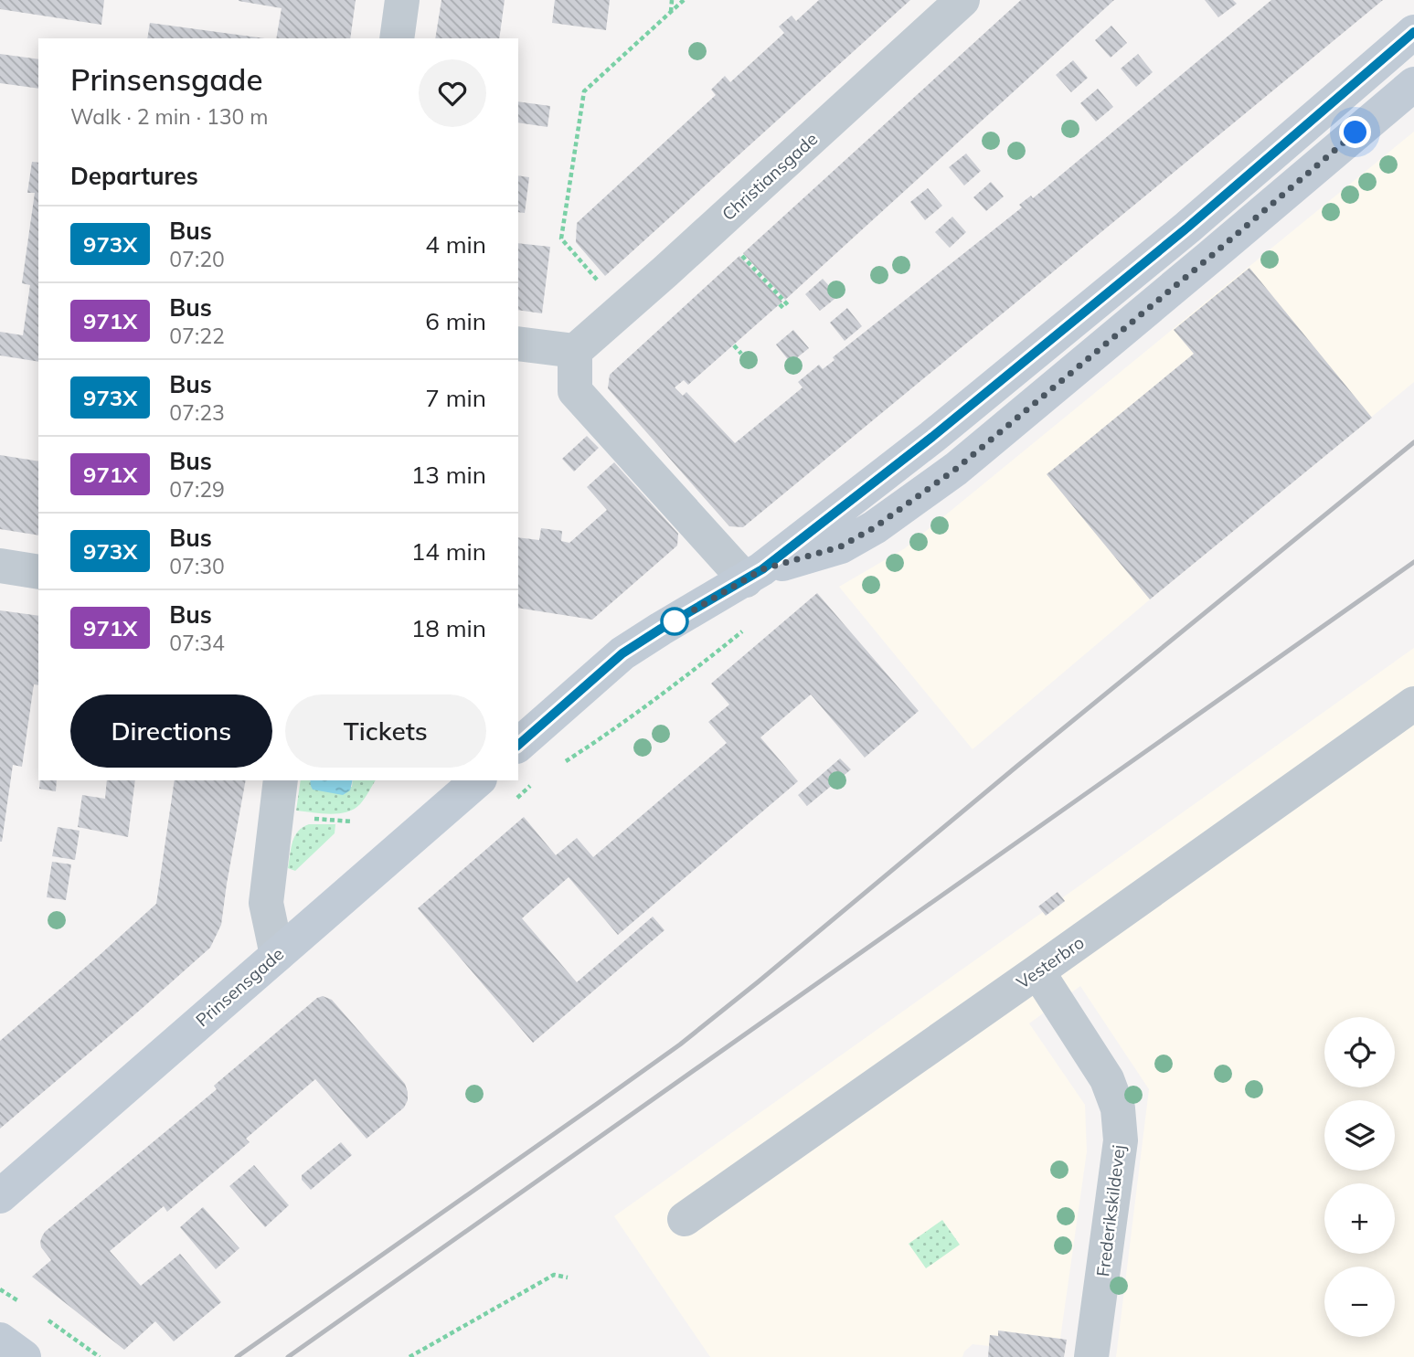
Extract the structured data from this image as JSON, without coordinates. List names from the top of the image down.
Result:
{
  "streets": {
    "main road": ["Prinsensgade"],
    "street": ["Christiansgade", "Vesterbro", "Frederikskildevej"]
  },
  "crossings": [
    ["Vesterbro", "Frederikskildevej"]
  ],
  "lines": ["bus line 973X"],
  "page": {
    "heading": [
      ["Prinsensgade", "Walk · 2 min · 130 m"],
      "Departures"
    ],
    "list": [
      {
        "mark": "973X",
        "name": "Bus",
        "note": "07:20",
        "value": "4 min"
      },
      {
        "mark": "971X",
        "name": "Bus",
        "note": "07:22",
        "value": "6 min"
      },
      {
        "mark": "973X",
        "name": "Bus",
        "note": "07:23",
        "value": "7 min"
      },
      {
        "mark": "971X",
        "name": "Bus",
        "note": "07:29",
        "value": "13 min"
      },
      {
        "mark": "973X",
        "name": "Bus",
        "note": "07:30",
        "value": "14 min"
      },
      {
        "mark": "971X",
        "name": "Bus",
        "note": "07:34",
        "value": "18 min"
      }
    ],
    "buttons": ["Directions", "Tickets"],
    "map_buttons": ["+", "−"]
  }
}
